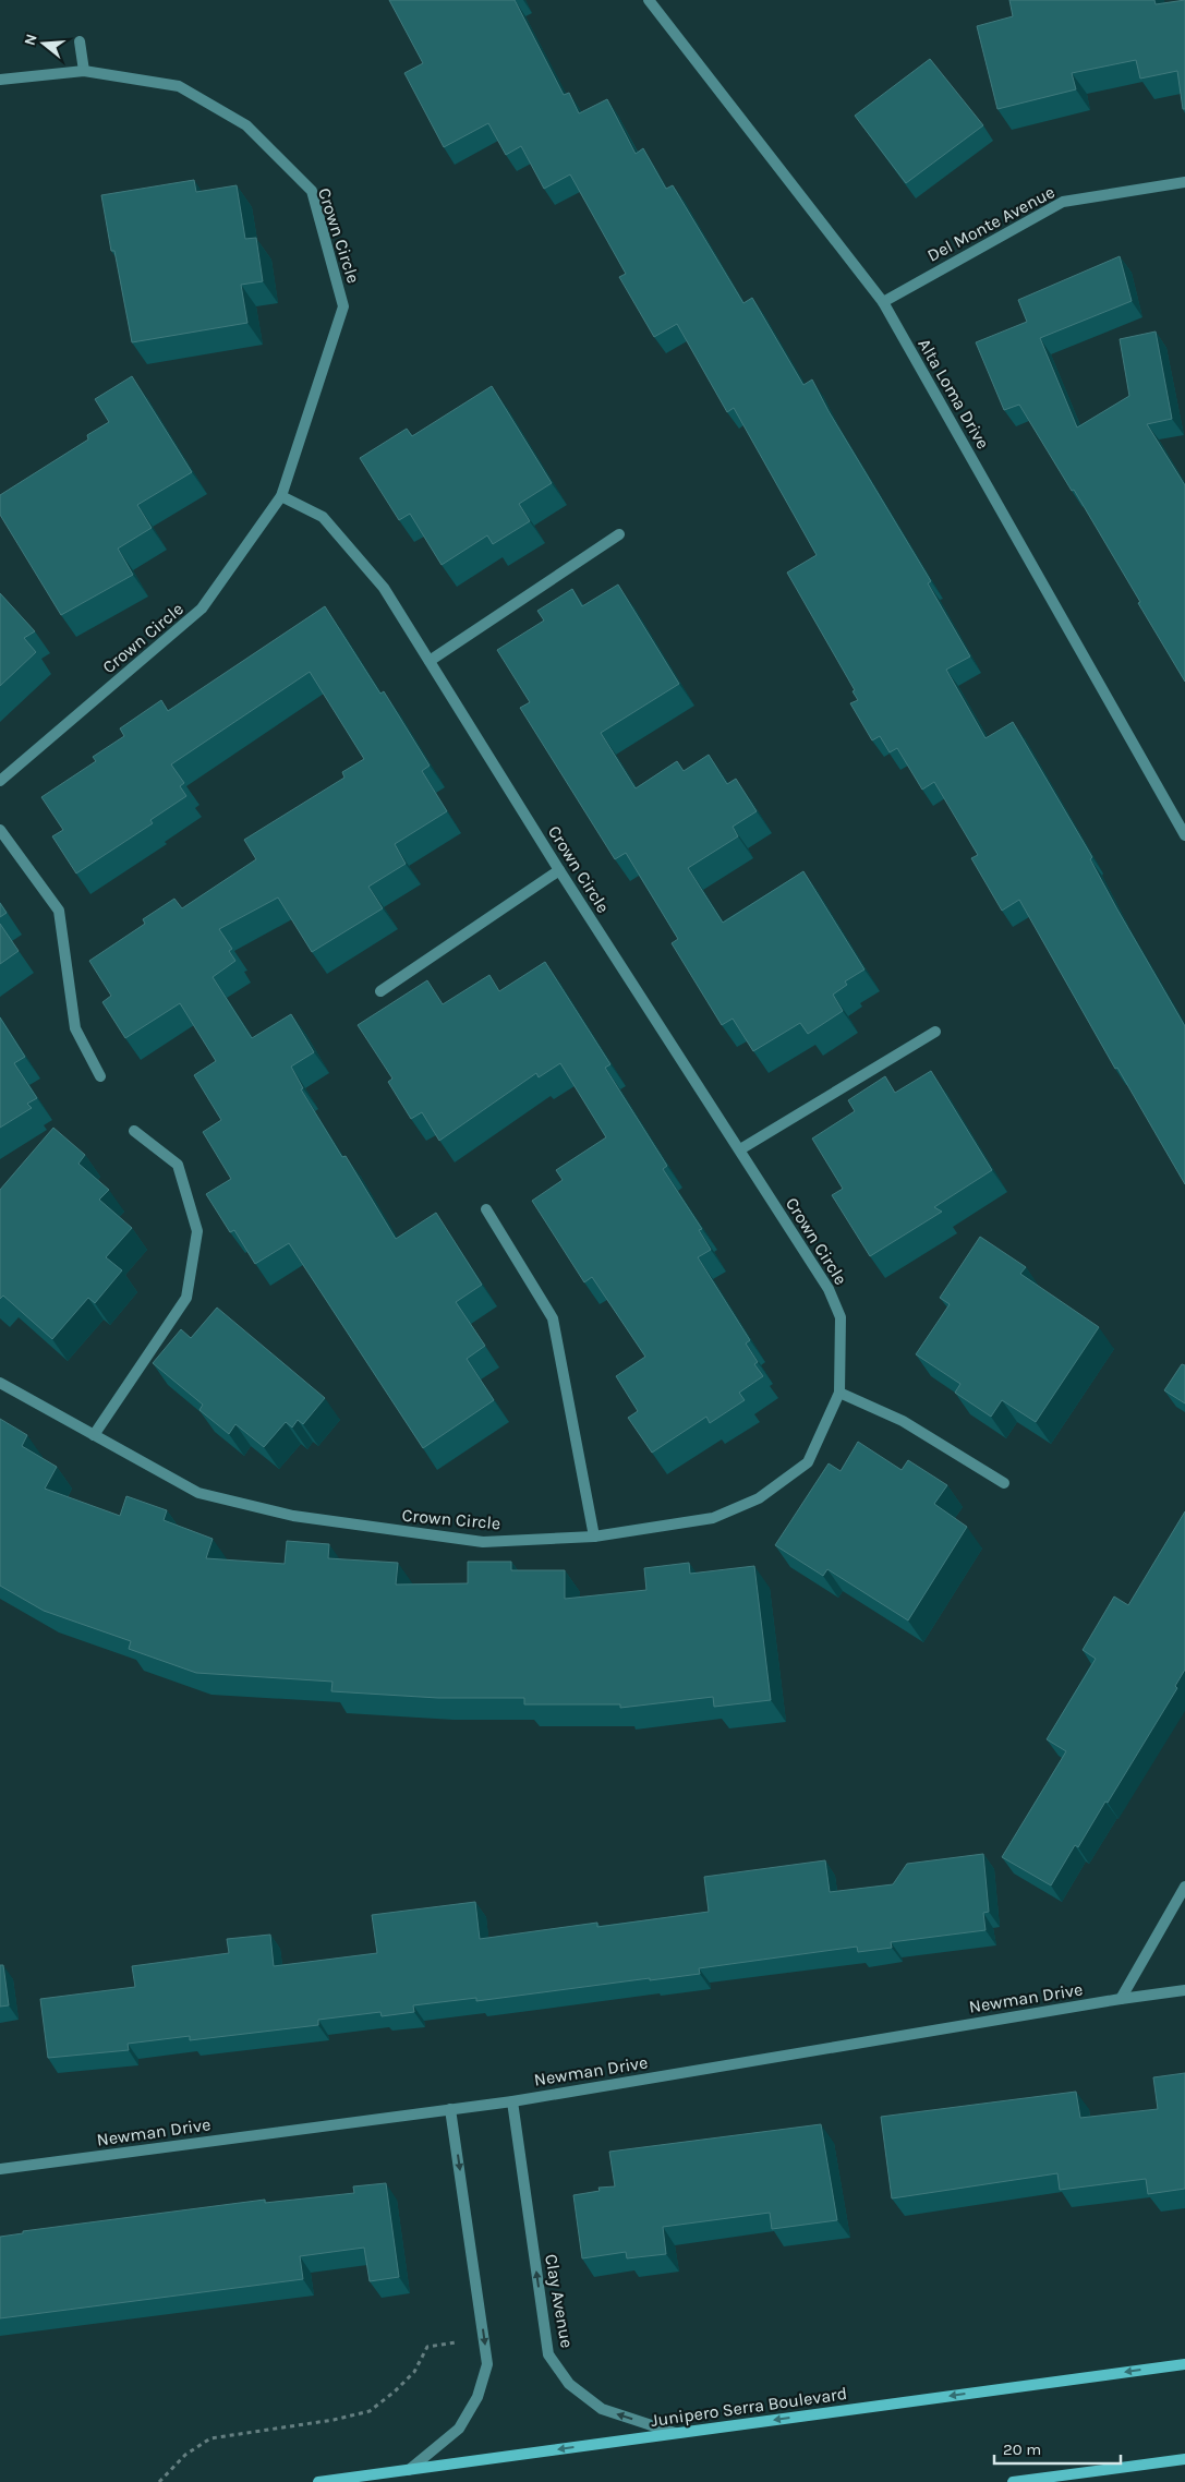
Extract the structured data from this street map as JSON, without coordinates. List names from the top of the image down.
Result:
{
  "streets": {
    "main road": ["Junipero Serra Boulevard"],
    "street": [
      "Del Monte Avenue",
      "Crown Circle",
      "Alta Loma Drive",
      "Newman Drive",
      "Clay Avenue"
    ]
  },
  "crossings": [
    ["Del Monte Avenue", "Alta Loma Drive"],
    ["Newman Drive", "Clay Avenue"],
    ["Clay Avenue", "Junipero Serra Boulevard"]
  ],
  "one_way": ["Clay Avenue", "Junipero Serra Boulevard"],
  "scale_bar": "20 m",
  "north": "left"
}
